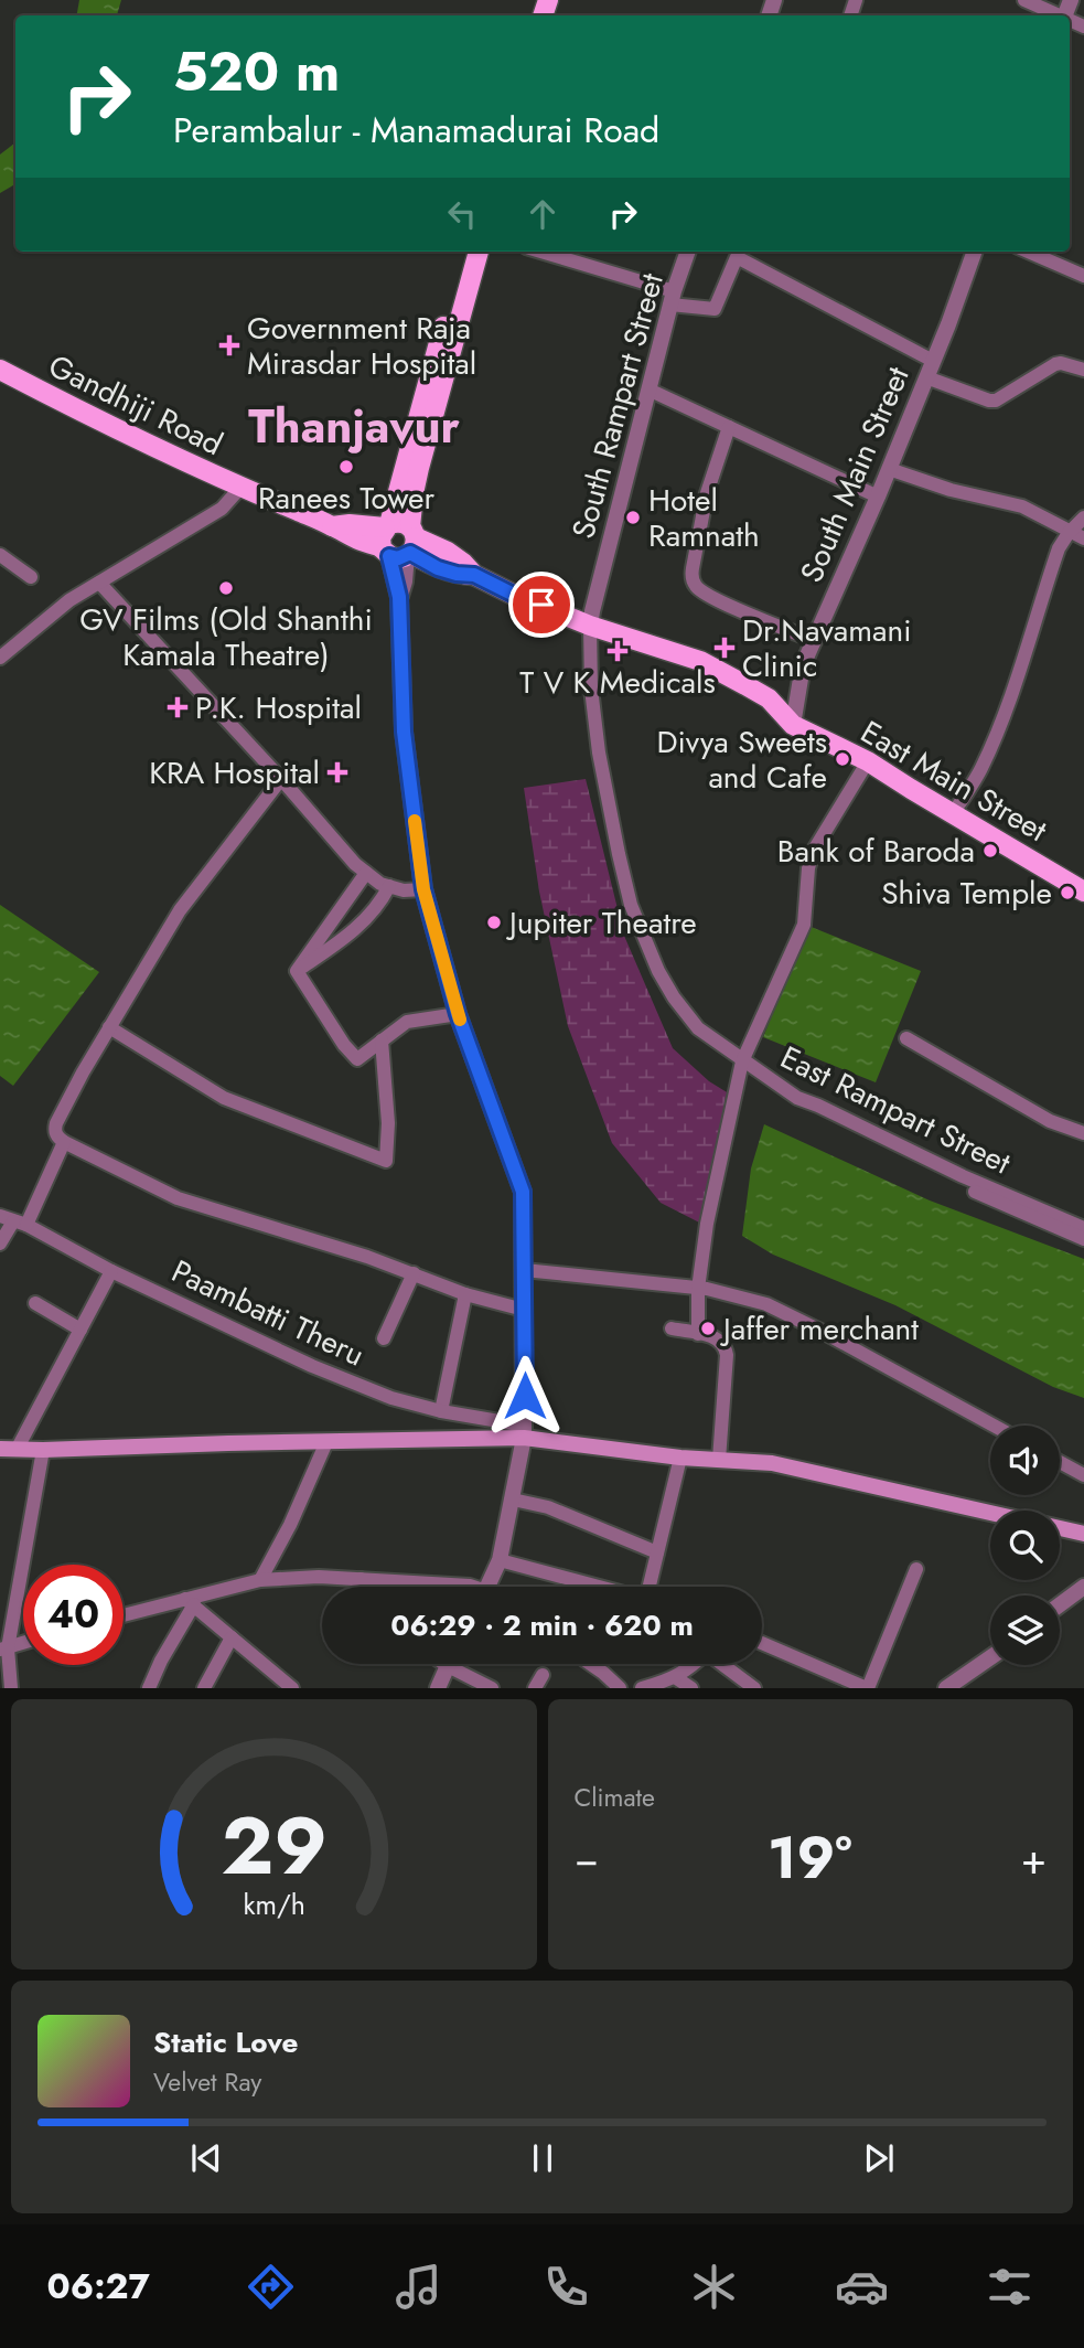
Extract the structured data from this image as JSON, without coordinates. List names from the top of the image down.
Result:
{
  "streets": {
    "main road": ["Gandhiji Road", "East Main Street"],
    "street": [
      "South Rampart Street",
      "South Main Street",
      "East Rampart Street",
      "Paambatti Theru"
    ]
  },
  "crossings": [
    ["South Rampart Street", "East Rampart Street"],
    ["South Main Street", "East Main Street"]
  ],
  "districts": ["Thanjavur"],
  "places": {
    "health": [
      "Government Raja Mirasdar Hospital",
      "Dr.Navamani Clinic",
      "T V K Medicals",
      "P.K. Hospital",
      "KRA Hospital"
    ],
    "other": [
      "Ranees Tower",
      "Hotel Ramnath",
      "GV Films (Old Shanthi Kamala Theatre)",
      "Divya Sweets and Cafe",
      "Bank of Baroda",
      "Shiva Temple",
      "Jupiter Theatre",
      "Jaffer merchant"
    ]
  },
  "page": {
    "turn": ["520 m", "Perambalur - Manamadurai Road"],
    "limit": "40",
    "trip": "06:29 · 2 min · 620 m",
    "tile": "Climate",
    "heat": ["−", "19°", "+"],
    "song": ["Static Love", "Velvet Ray"],
    "tabs": "06:27",
    "gauge": ["29", "km/h"]
  }
}
